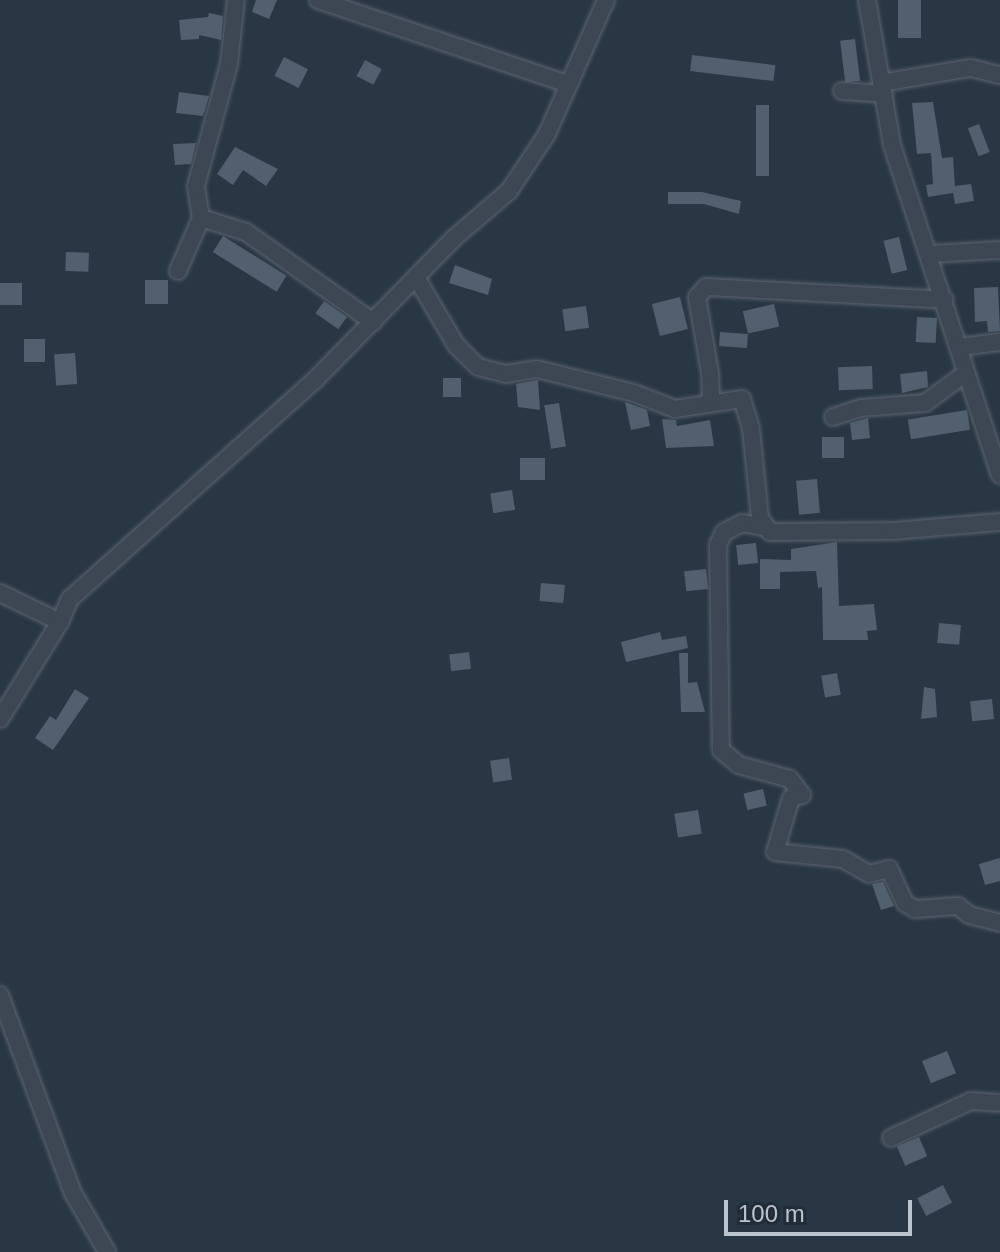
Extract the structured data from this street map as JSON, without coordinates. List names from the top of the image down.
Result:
{
  "scale_bar": "100 m"
}
